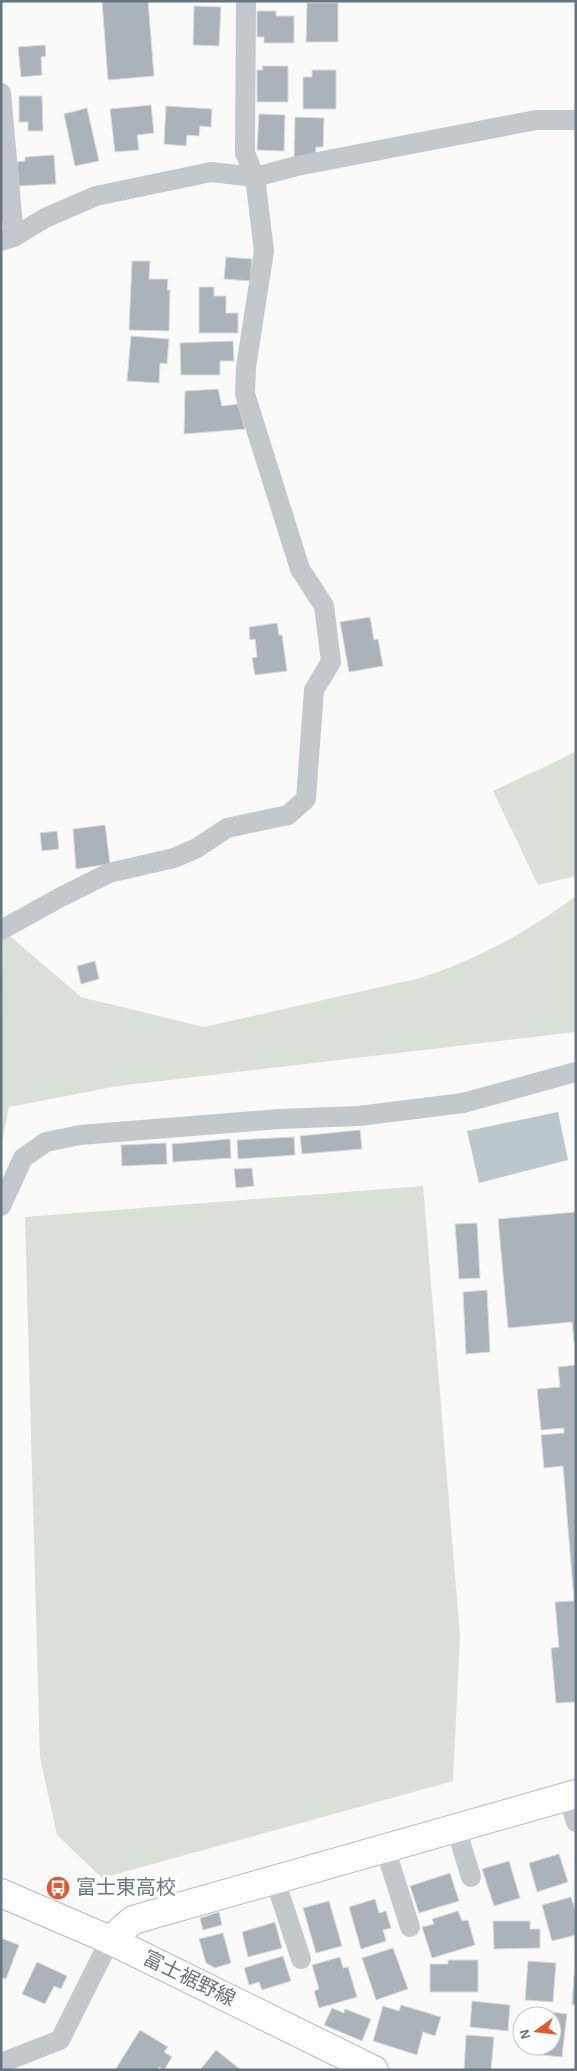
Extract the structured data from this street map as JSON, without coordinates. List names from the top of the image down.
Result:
{
  "streets": {
    "street": ["富士裾野線"]
  },
  "places": {
    "bus stop": ["富士東高校"]
  },
  "north": "left"
}
